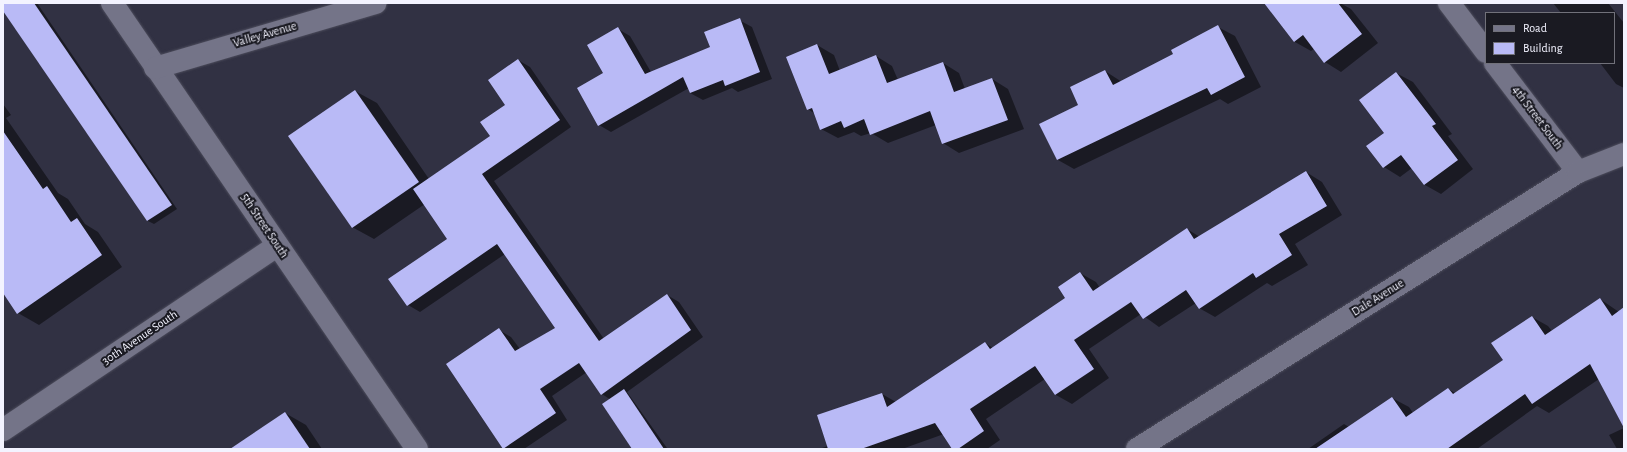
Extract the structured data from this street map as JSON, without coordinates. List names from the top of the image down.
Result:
{
  "streets": {
    "street": [
      "Valley Avenue",
      "4th Street South",
      "5th Street South",
      "Dale Avenue",
      "30th Avenue South"
    ]
  },
  "crossings": [
    ["Valley Avenue", "5th Street South"],
    ["4th Street South", "Dale Avenue"],
    ["5th Street South", "30th Avenue South"]
  ],
  "legend": ["Road", "Building"]
}
